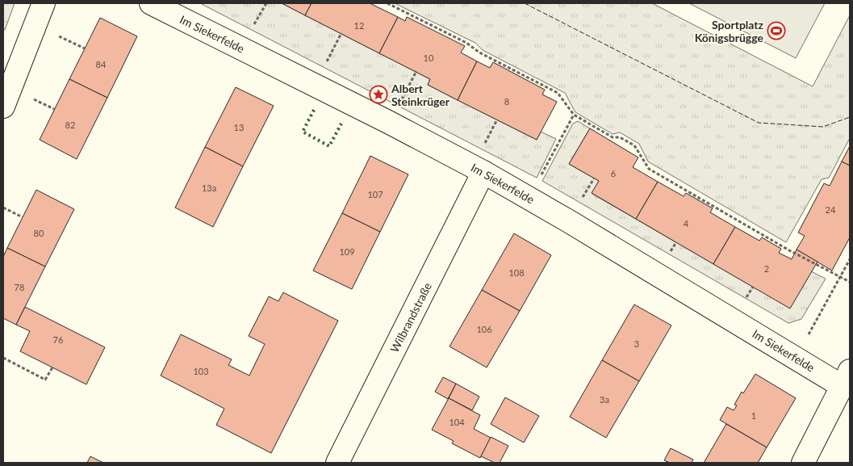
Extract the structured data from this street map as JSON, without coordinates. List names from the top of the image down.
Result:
{
  "streets": {
    "street": ["Im Siekerfelde", "Wilbrandstraße"]
  },
  "crossings": [
    ["Im Siekerfelde", "Wilbrandstraße"]
  ],
  "places": {
    "sports": ["Sportplatz Königsbrügge"],
    "place": ["Albert Steinkrüger"]
  },
  "house_numbers": [
    "12",
    "10",
    "84",
    "8",
    "82",
    "13",
    "6",
    "13a",
    "107",
    "24",
    "4",
    "80",
    "109",
    "2",
    "108",
    "78",
    "106",
    "76",
    "3",
    "103",
    "3a",
    "1",
    "104"
  ]
}
